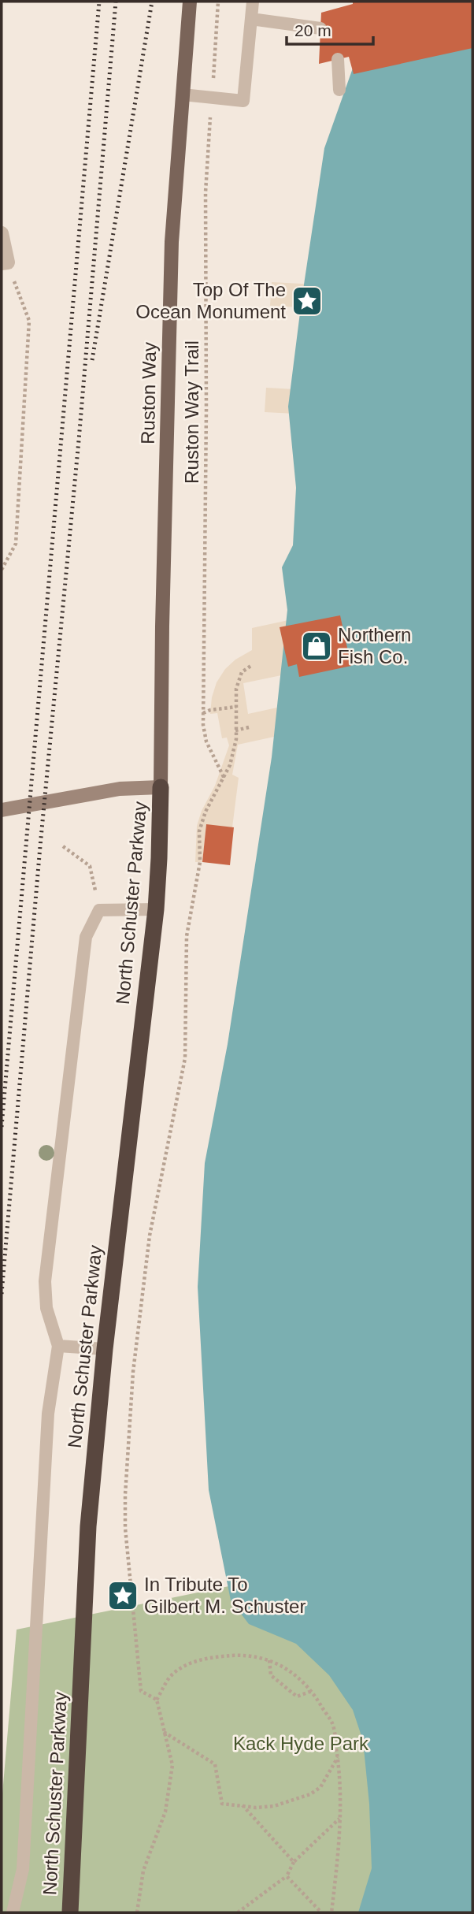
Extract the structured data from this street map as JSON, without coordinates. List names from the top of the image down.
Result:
{
  "streets": {
    "highway": ["North Schuster Parkway"],
    "main road": ["Ruston Way"],
    "path": ["Ruston Way Trail"]
  },
  "crossings": [
    ["Ruston Way", "North Schuster Parkway"]
  ],
  "parks": ["Kack Hyde Park"],
  "places": {
    "place": ["Top Of The Ocean Monument", "In Tribute To Gilbert M. Schuster"],
    "shop": ["Northern Fish Co."]
  },
  "scale_bar": "20 m"
}
